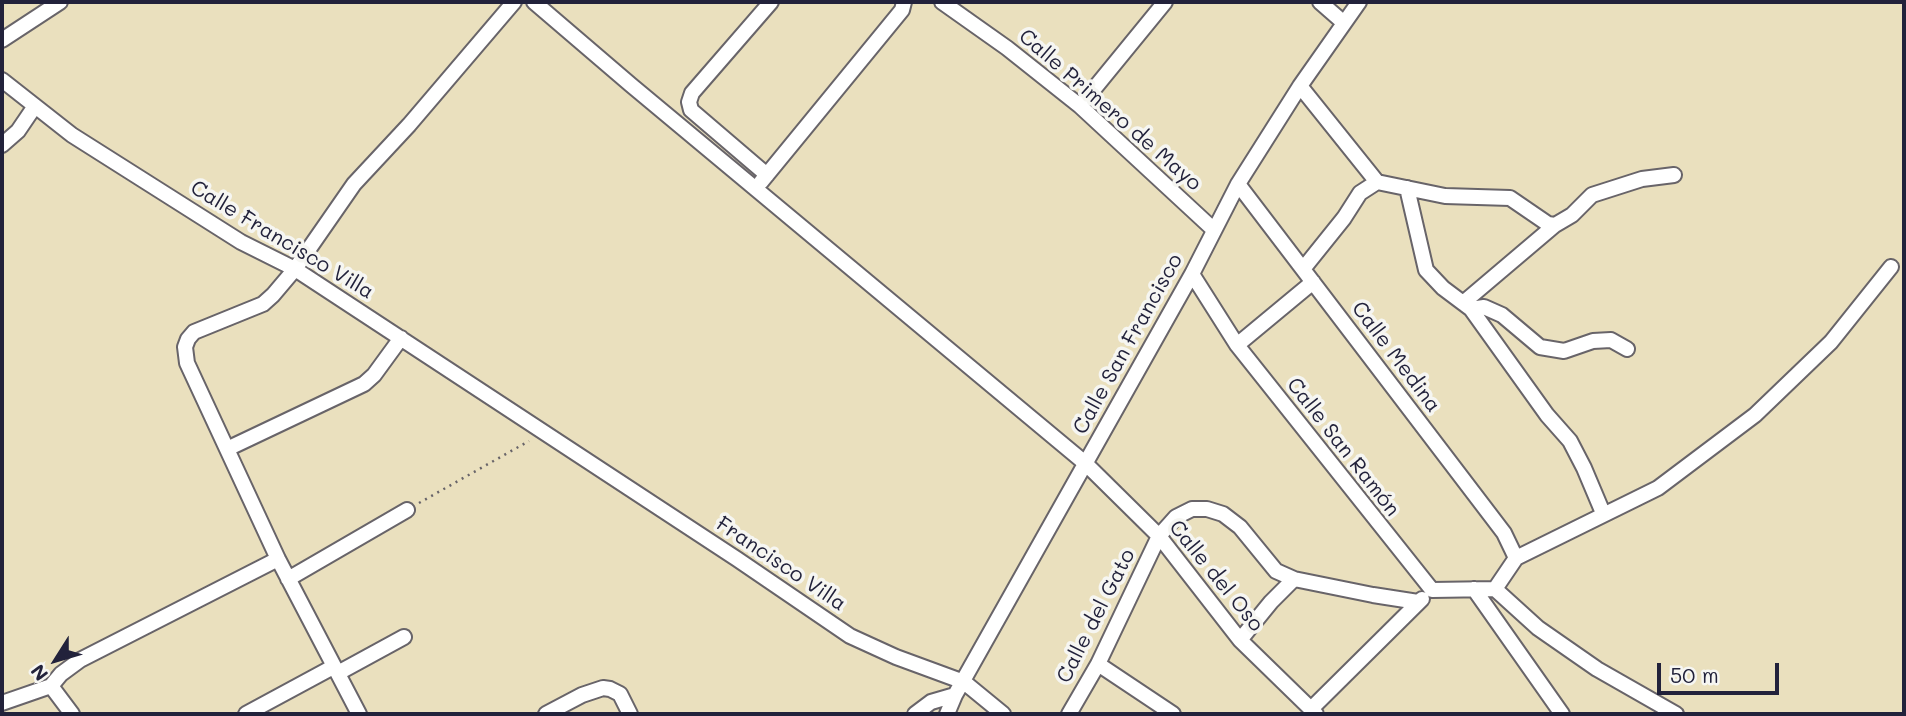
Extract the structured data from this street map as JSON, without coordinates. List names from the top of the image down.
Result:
{
  "streets": {
    "street": [
      "Calle Primero de Mayo",
      "Calle Francisco Villa",
      "Calle San Francisco",
      "Calle Medina",
      "Calle San Ramón",
      "Francisco Villa",
      "Calle del Oso",
      "Calle del Gato"
    ]
  },
  "crossings": [
    ["Calle Primero de Mayo", "Calle San Francisco"],
    ["Calle Francisco Villa", "Francisco Villa"],
    ["Calle San Francisco", "Calle Medina"],
    ["Calle San Francisco", "Calle San Ramón"],
    ["Calle San Francisco", "Francisco Villa"],
    ["Calle San Francisco", "Calle del Oso"],
    ["Calle del Oso", "Calle del Gato"]
  ],
  "scale_bar": "50 m",
  "north": "bottom left"
}
